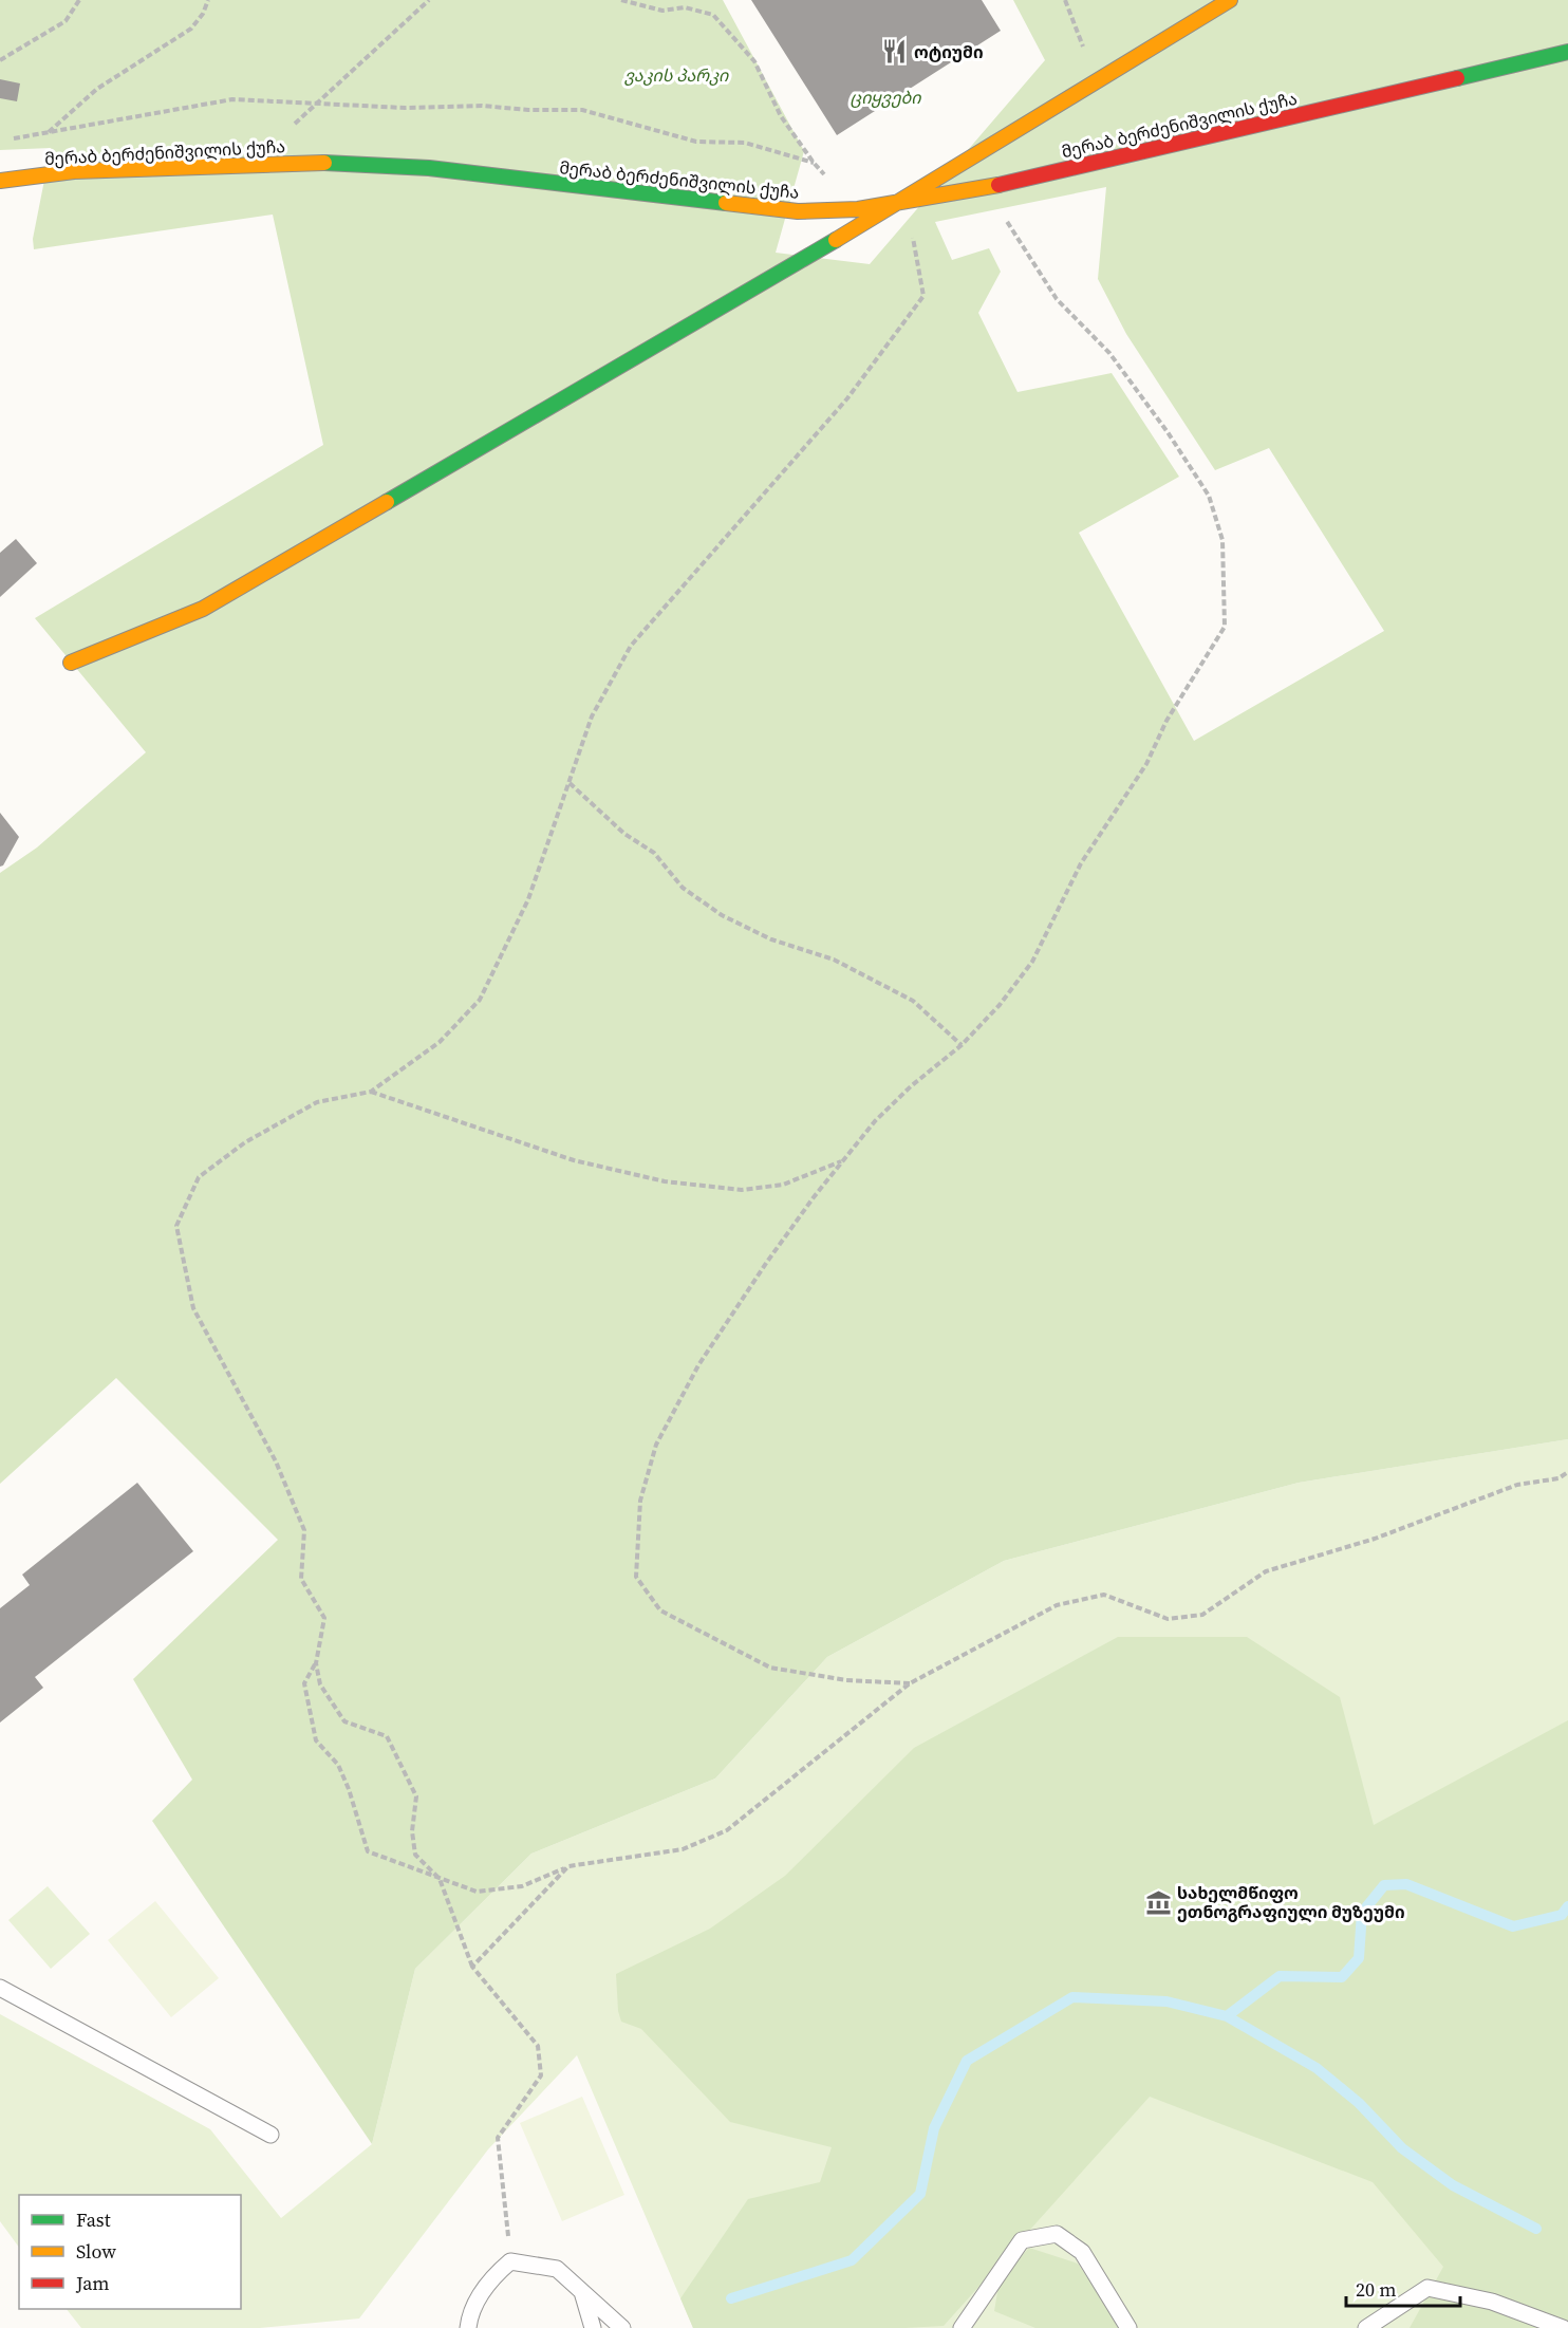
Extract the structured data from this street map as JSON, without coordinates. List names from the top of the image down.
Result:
{
  "streets": {
    "street": ["მერაბ ბერძენიშვილის ქუჩა"]
  },
  "parks": ["ვაკის პარკი", "ციყვები"],
  "places": {
    "restaurant": ["ოტიუმი"],
    "museum": ["სახელმწიფო ეთნოგრაფიული მუზეუმი"]
  },
  "legend": ["Fast", "Slow", "Jam"],
  "scale_bar": "20 m"
}
